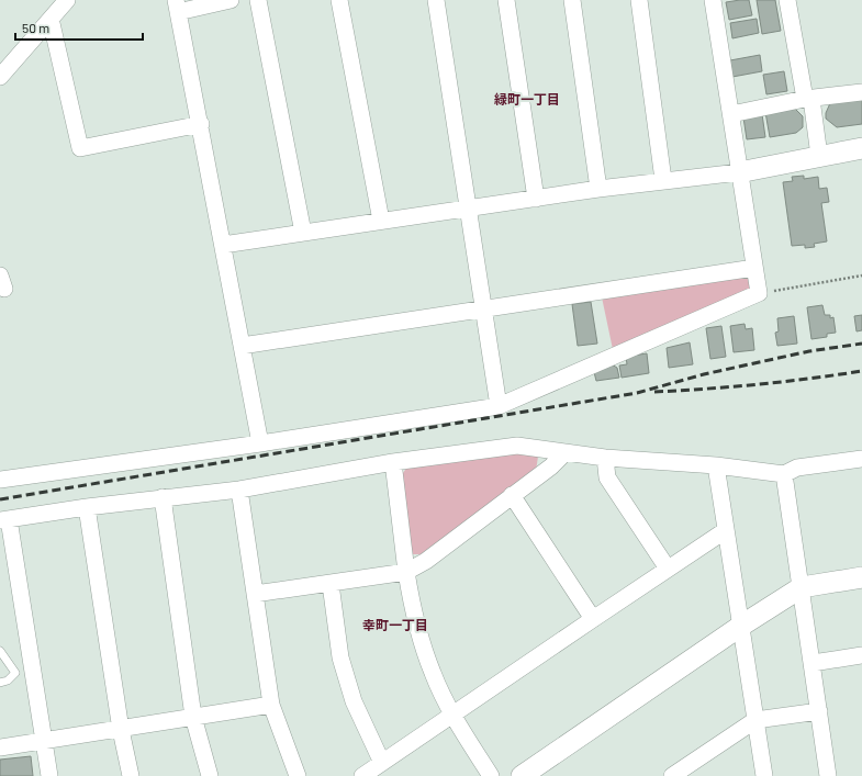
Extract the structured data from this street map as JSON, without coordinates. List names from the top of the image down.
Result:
{
  "districts": ["緑町一丁目", "幸町一丁目"],
  "scale_bar": "50 m"
}
